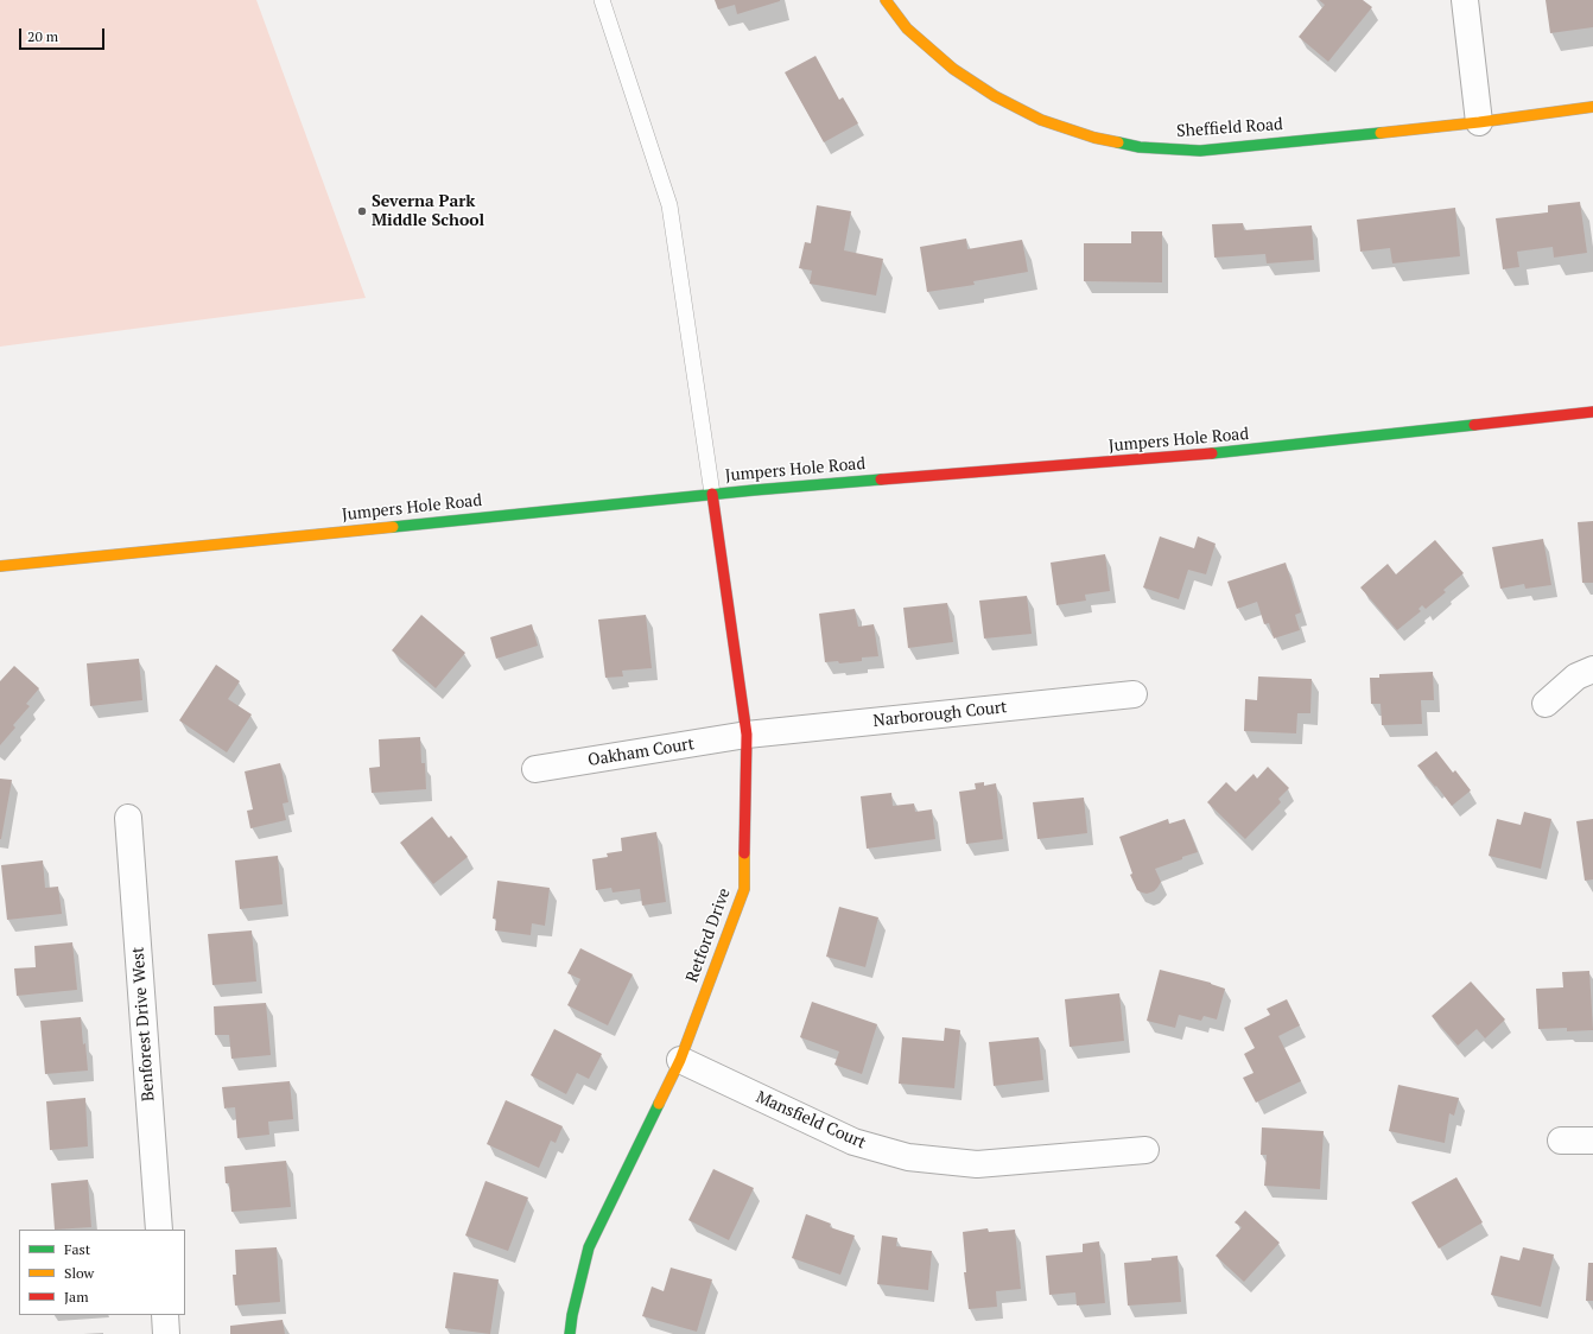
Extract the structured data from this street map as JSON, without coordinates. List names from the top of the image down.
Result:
{
  "streets": {
    "street": [
      "Sheffield Road",
      "Jumpers Hole Road",
      "Narborough Court",
      "Oakham Court",
      "Retford Drive",
      "Benforest Drive West",
      "Mansfield Court"
    ]
  },
  "crossings": [
    ["Jumpers Hole Road", "Retford Drive"],
    ["Narborough Court", "Oakham Court"],
    ["Narborough Court", "Retford Drive"],
    ["Oakham Court", "Retford Drive"],
    ["Retford Drive", "Mansfield Court"]
  ],
  "places": ["Severna Park Middle School"],
  "legend": ["Fast", "Slow", "Jam"],
  "scale_bar": "20 m"
}
